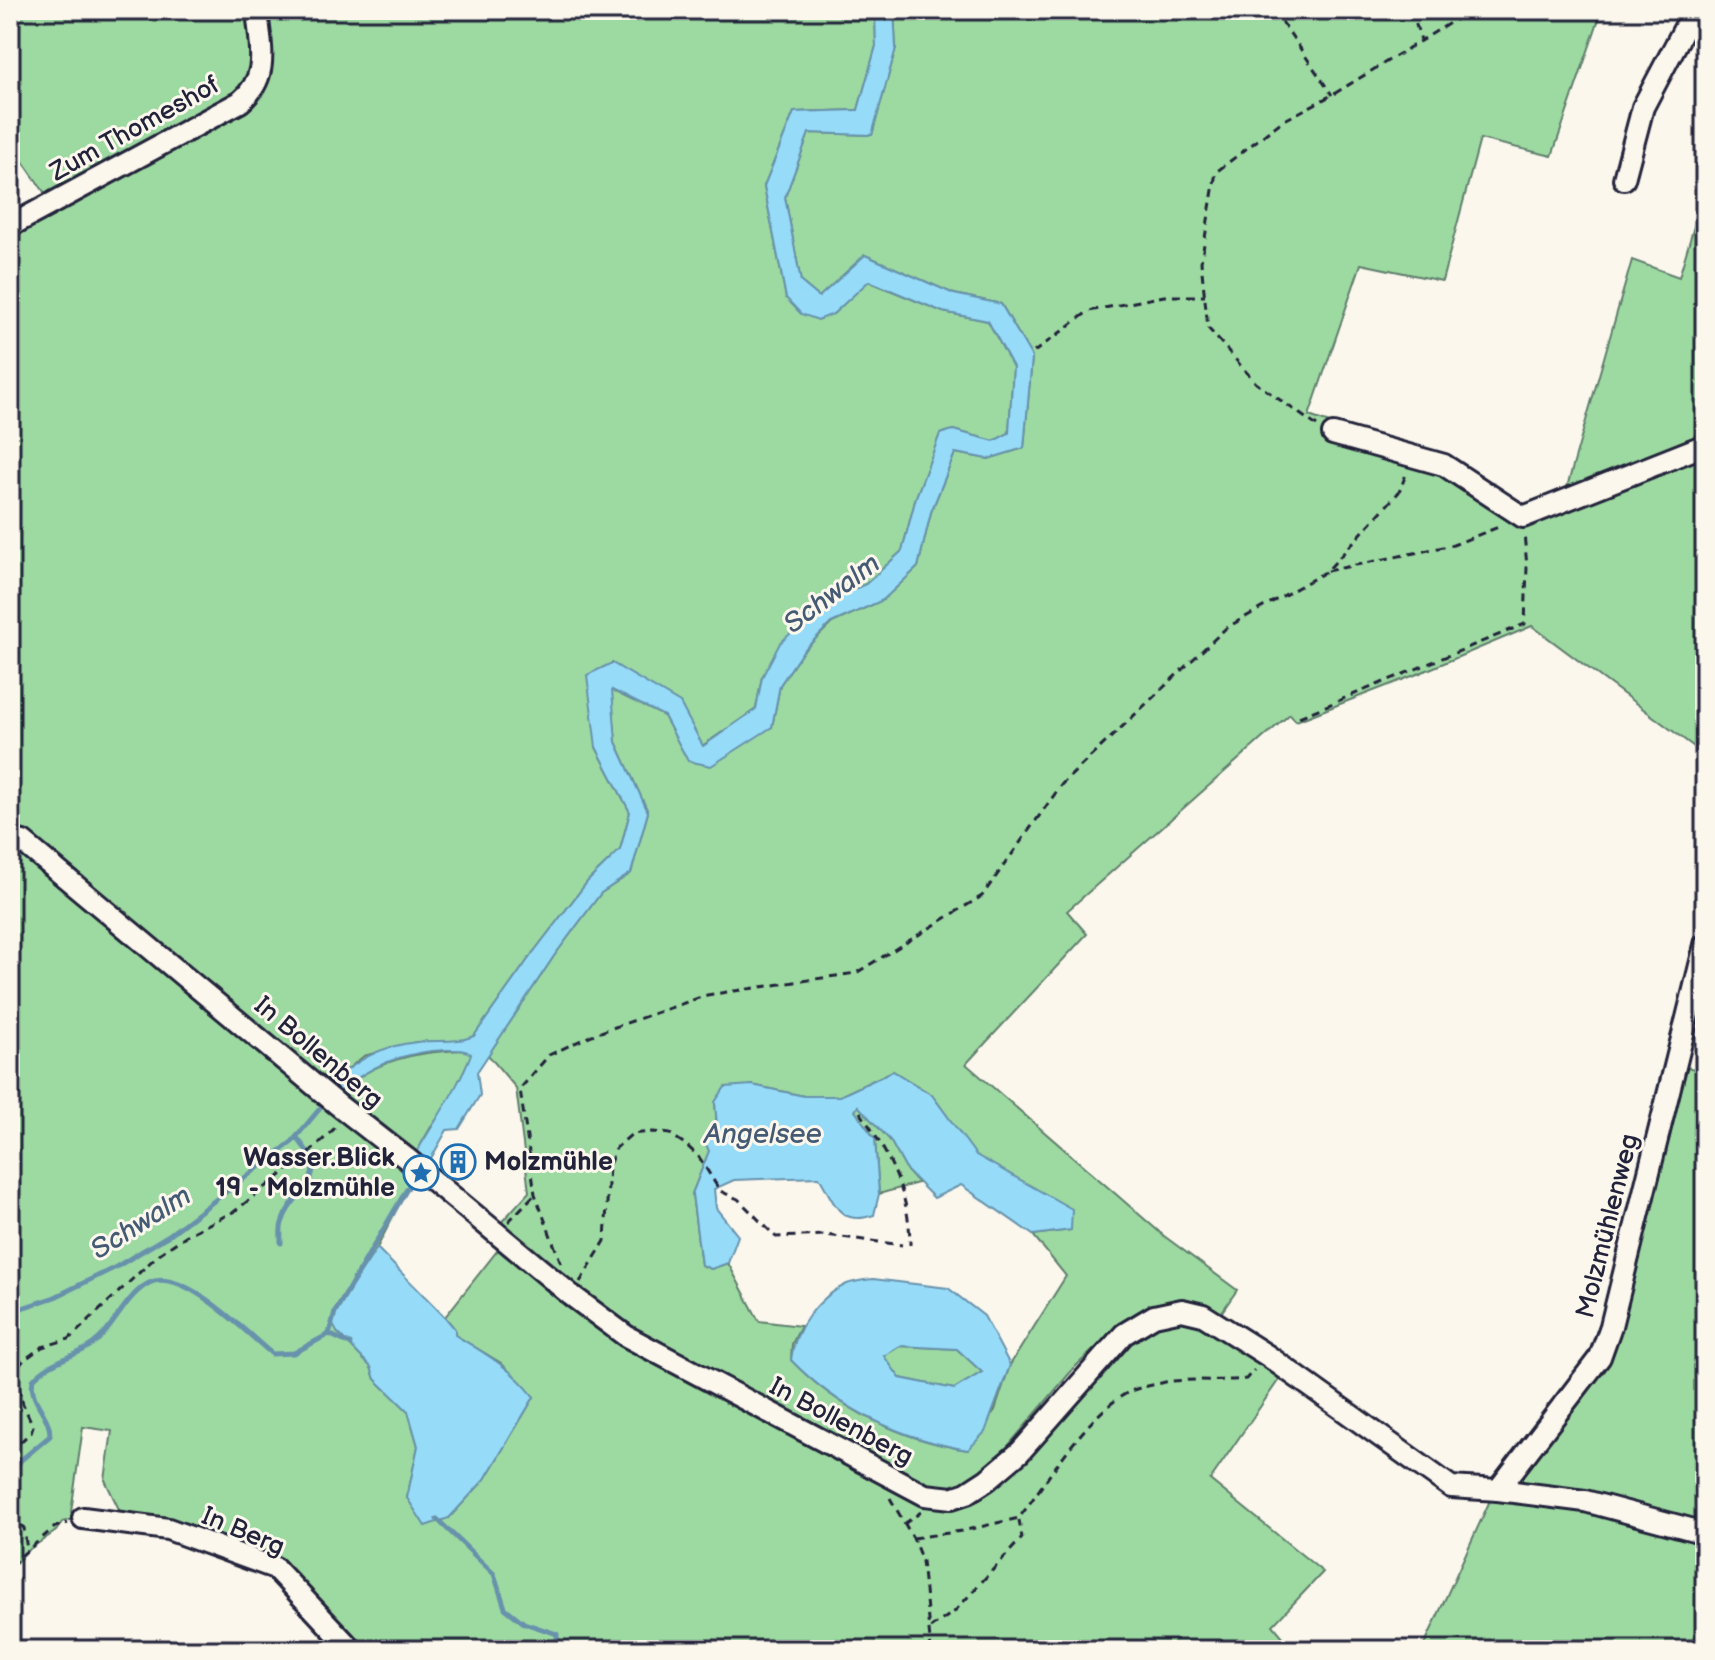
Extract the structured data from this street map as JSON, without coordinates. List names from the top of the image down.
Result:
{
  "streets": {
    "street": [
      "Zum Thomeshof",
      "In Bollenberg",
      "Molzmühlenweg",
      "In Berg"
    ]
  },
  "crossings": [
    ["In Bollenberg", "Molzmühlenweg"]
  ],
  "water": ["Schwalm", "Angelsee"],
  "places": {
    "building": ["Molzmühle"],
    "place": ["Wasser.Blick 19 - Molzmühle"]
  }
}
